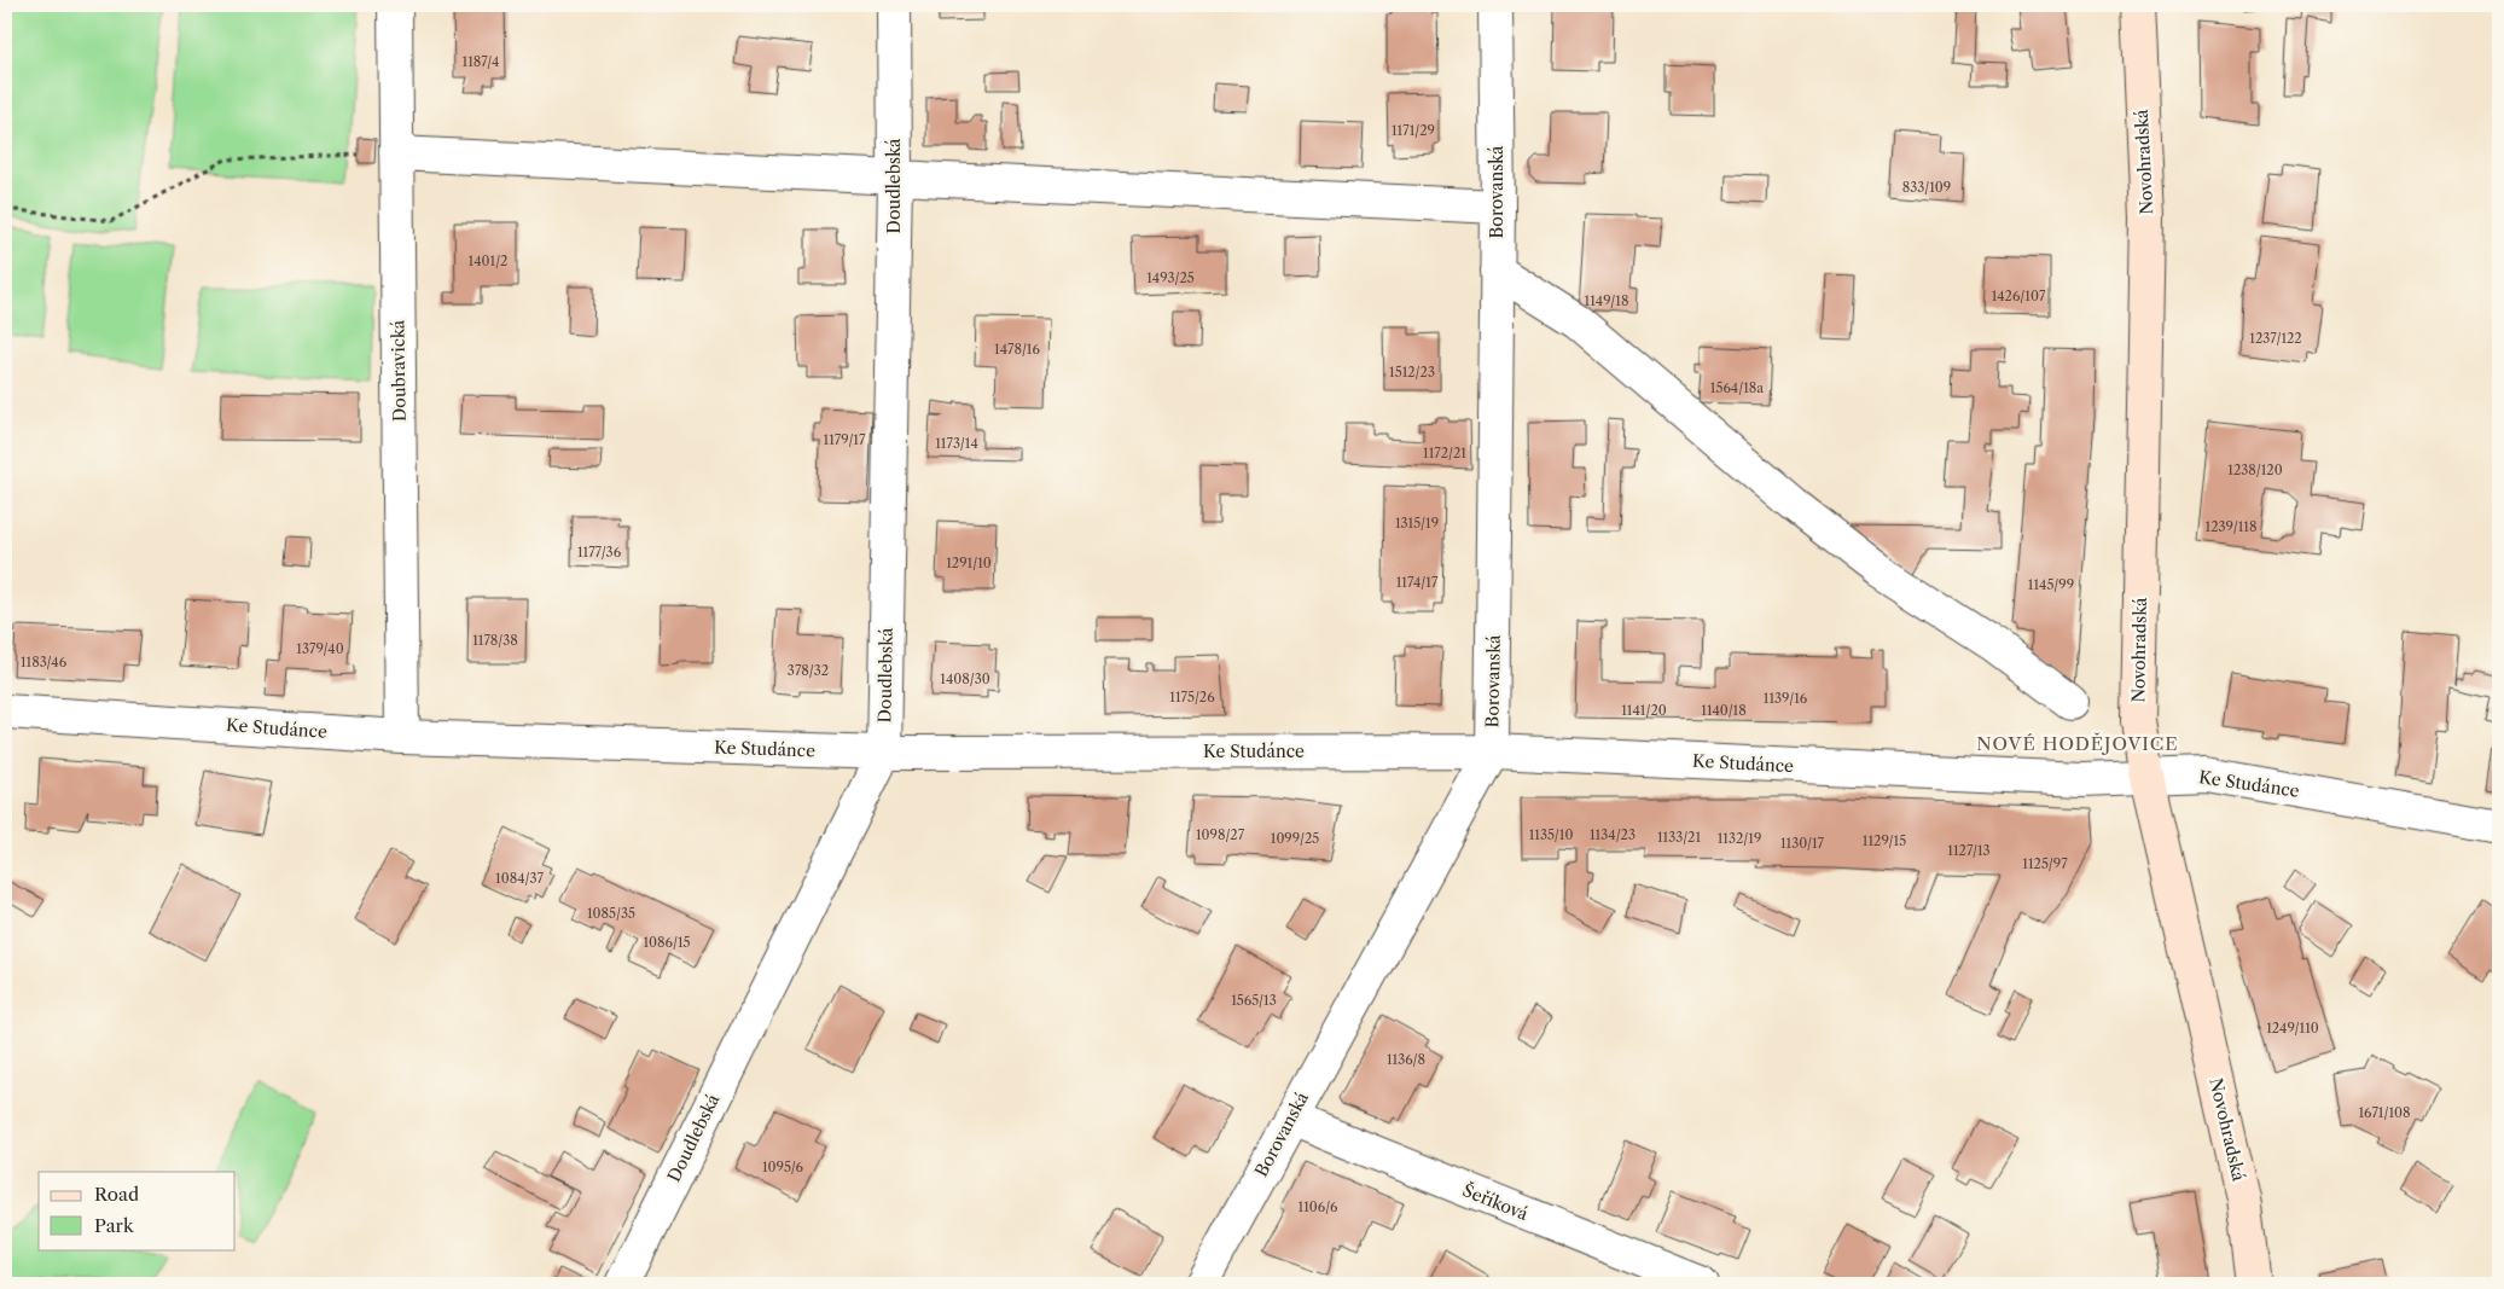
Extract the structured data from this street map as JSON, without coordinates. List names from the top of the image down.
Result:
{
  "streets": {
    "main road": ["Novohradská"],
    "street": [
      "Doudlebská",
      "Borovanská",
      "Doubravická",
      "Ke Studánce",
      "Šeříková"
    ]
  },
  "crossings": [
    ["Novohradská", "Ke Studánce"],
    ["Doudlebská", "Ke Studánce"],
    ["Borovanská", "Ke Studánce"],
    ["Borovanská", "Šeříková"],
    ["Doubravická", "Ke Studánce"]
  ],
  "districts": ["NOVÉ HODĚJOVICE"],
  "house_numbers": [
    "1187/4",
    "1171/29",
    "833/109",
    "1401/2",
    "1493/25",
    "1426/107",
    "1149/18",
    "1237/122",
    "1478/16",
    "1512/23",
    "1564/18a",
    "1179/17",
    "1173/14",
    "1172/21",
    "1238/120",
    "1315/19",
    "1239/118",
    "1177/36",
    "1291/10",
    "1174/17",
    "1145/99",
    "1178/38",
    "1379/40",
    "1183/46",
    "378/32",
    "1408/30",
    "1175/26",
    "1139/16",
    "1141/20",
    "1140/18",
    "1098/27",
    "1135/10",
    "1134/23",
    "1133/21",
    "1099/25",
    "1132/19",
    "1129/15",
    "1130/17",
    "1127/13",
    "1125/97",
    "1084/37",
    "1085/35",
    "1086/15",
    "1565/13",
    "1249/110",
    "1136/8",
    "1671/108",
    "1095/6",
    "1106/6"
  ],
  "legend": ["Road", "Park"]
}
